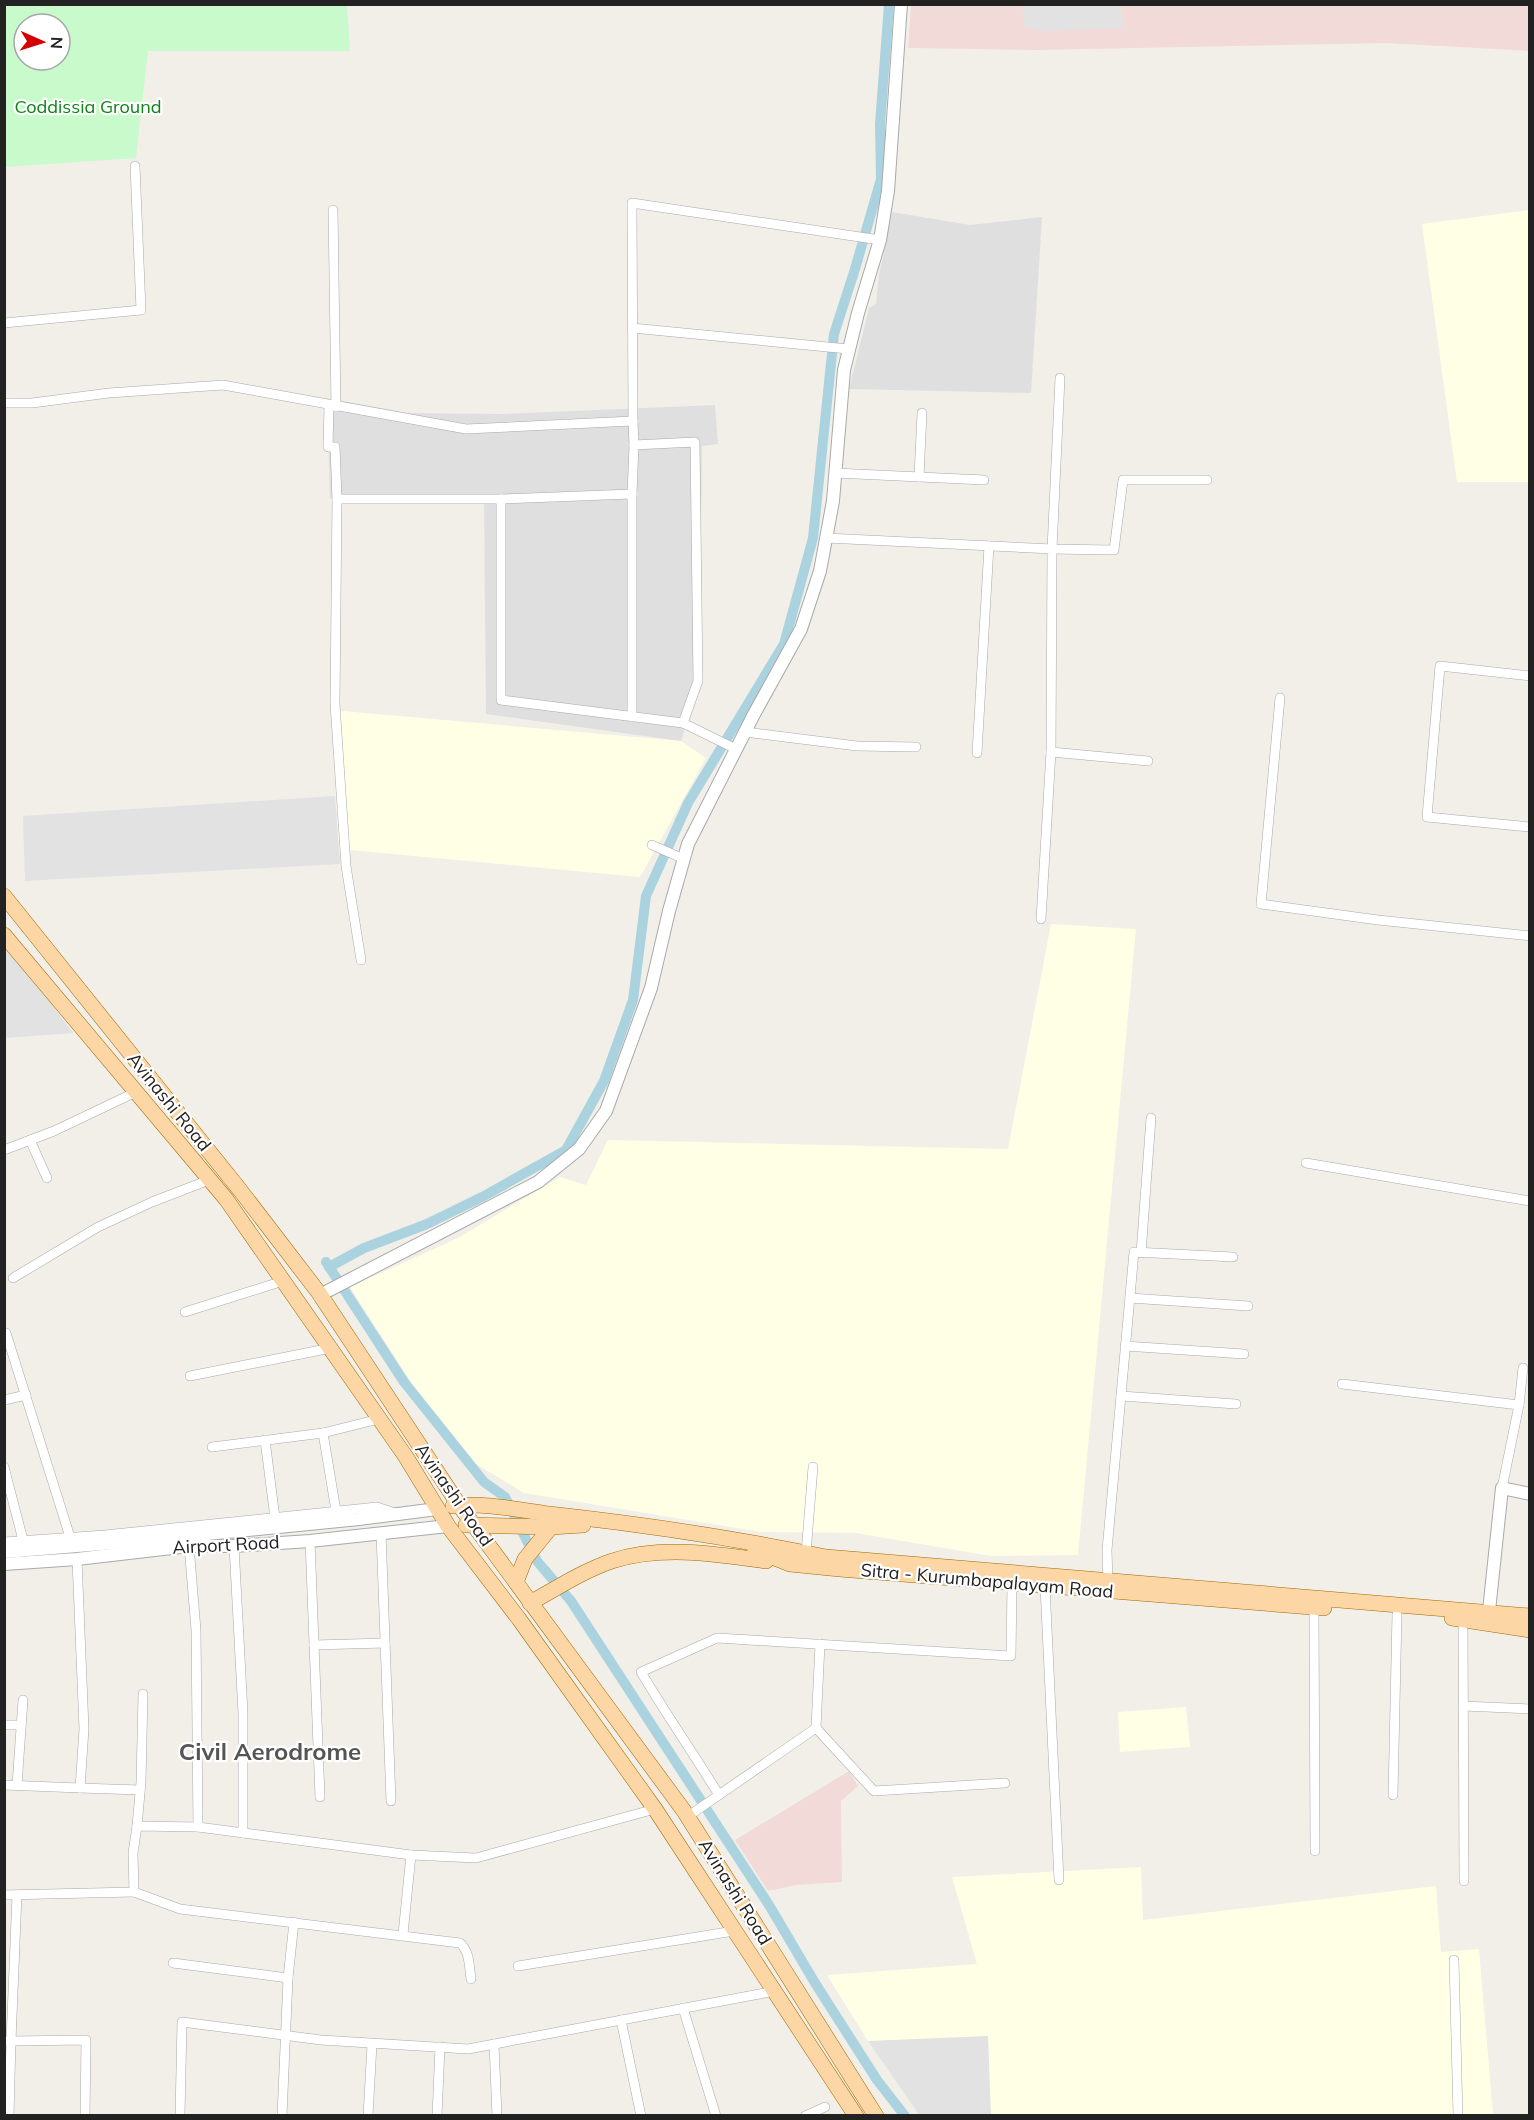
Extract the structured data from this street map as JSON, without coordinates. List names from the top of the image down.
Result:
{
  "streets": {
    "main road": ["Avinashi Road", "Sitra - Kurumbapalayam Road"],
    "street": ["Airport Road"]
  },
  "crossings": [
    ["Avinashi Road", "Airport Road"],
    ["Avinashi Road", "Sitra - Kurumbapalayam Road"],
    ["Airport Road", "Sitra - Kurumbapalayam Road"]
  ],
  "districts": ["Civil Aerodrome"],
  "parks": ["Coddissia Ground"],
  "north": "right"
}
